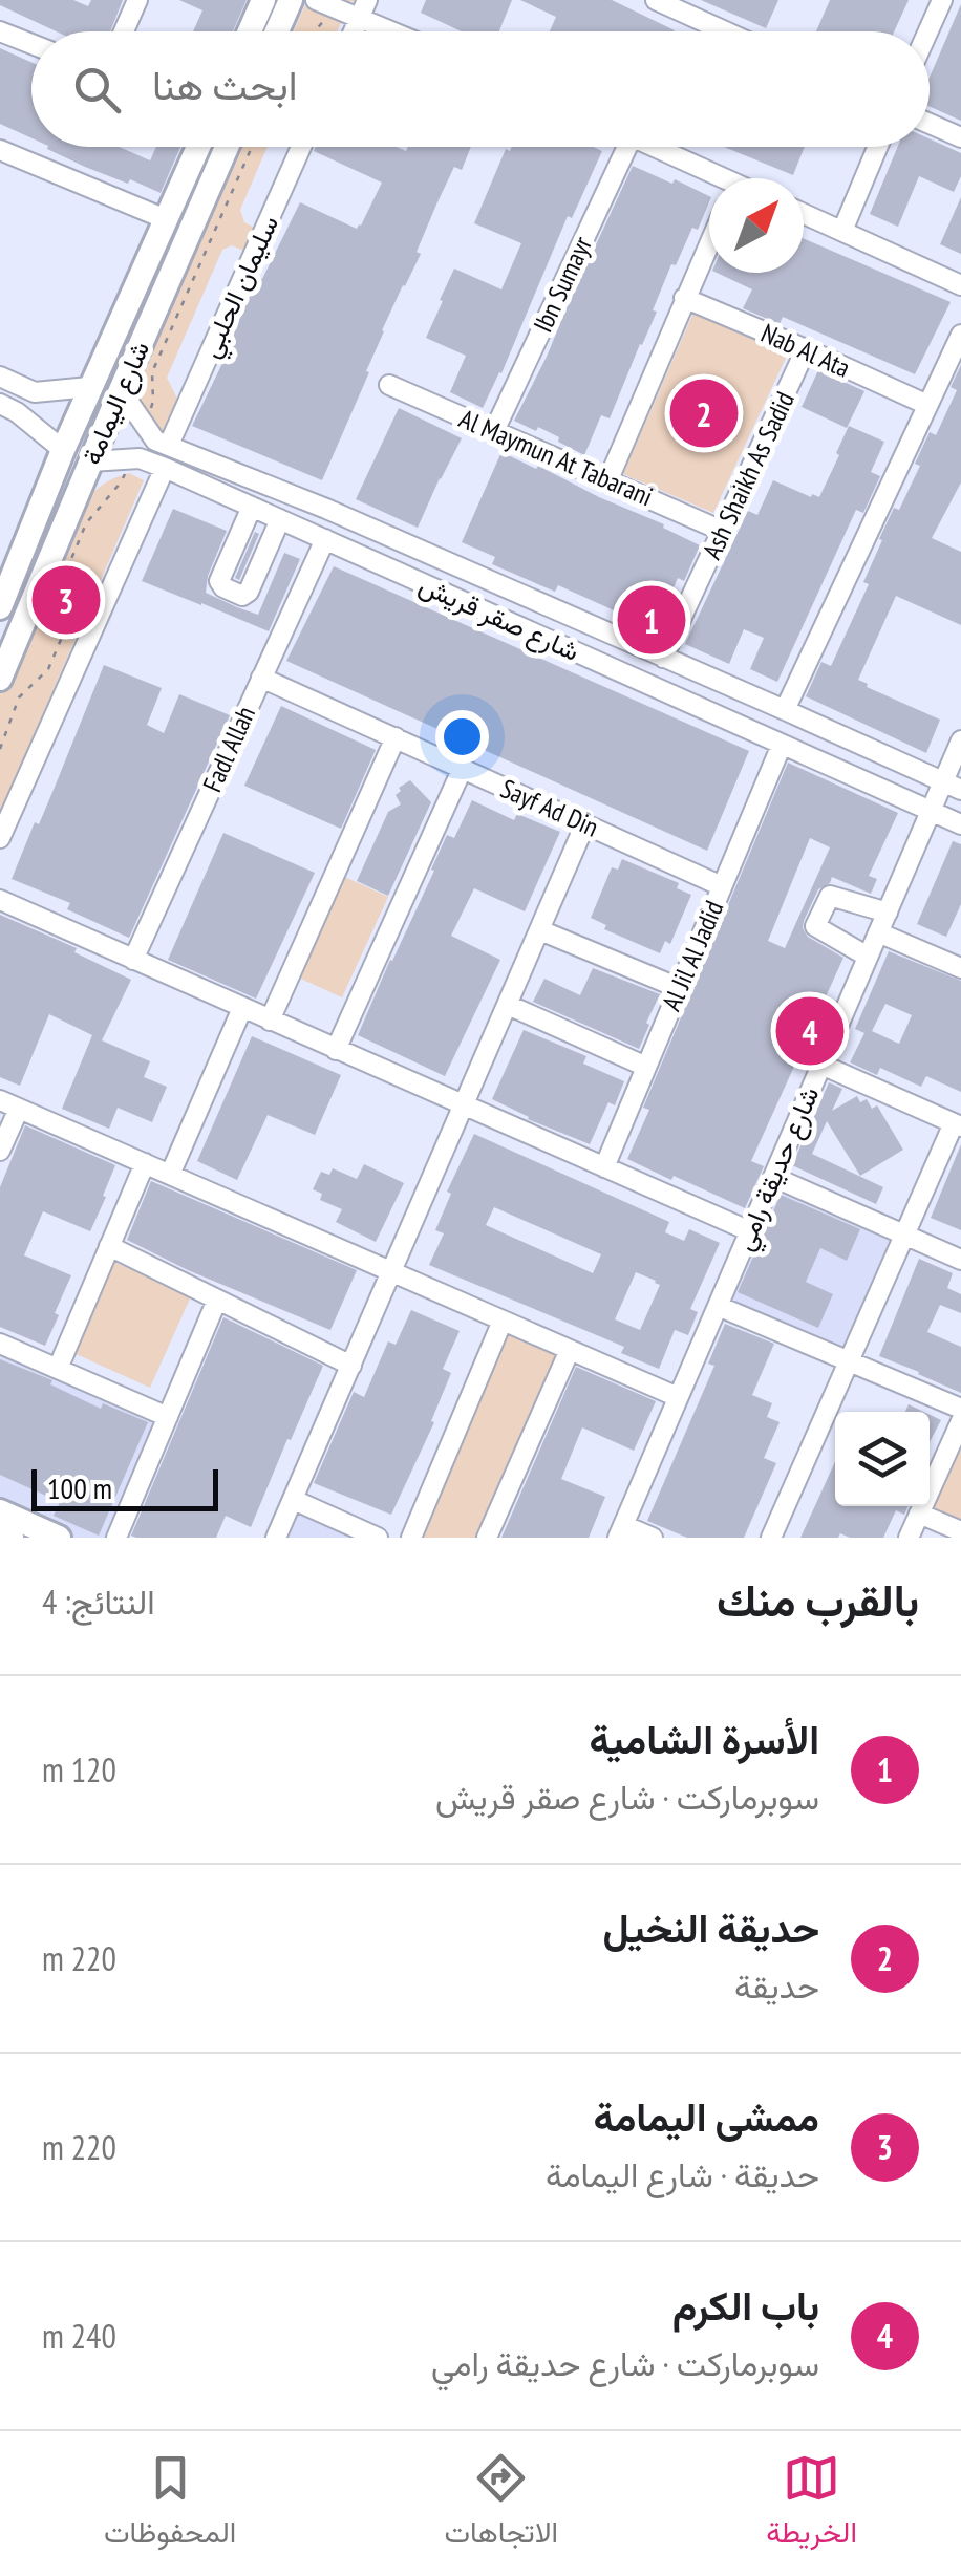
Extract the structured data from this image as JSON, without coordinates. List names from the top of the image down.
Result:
{
  "streets": {
    "main road": ["شارع اليمامة"],
    "street": [
      "Ibn Sumayr",
      "سليمان الحلبي",
      "Nab Al Ata",
      "Al Maymun At Tabarani",
      "Ash Shaikh As Sadid",
      "شارع صقر قريش",
      "Fadl Allah",
      "Sayf Ad Din",
      "Al Jil Al Jadid",
      "شارع حديقة رامي"
    ]
  },
  "crossings": [
    ["Ibn Sumayr", "Al Maymun At Tabarani"],
    ["سليمان الحلبي", "شارع صقر قريش"],
    ["Nab Al Ata", "Ash Shaikh As Sadid"],
    ["شارع اليمامة", "شارع صقر قريش"],
    ["Al Maymun At Tabarani", "Ash Shaikh As Sadid"],
    ["Ash Shaikh As Sadid", "شارع صقر قريش"],
    ["شارع صقر قريش", "Fadl Allah"],
    ["شارع صقر قريش", "Al Jil Al Jadid"],
    ["شارع صقر قريش", "شارع حديقة رامي"],
    ["Fadl Allah", "Sayf Ad Din"],
    ["Sayf Ad Din", "Al Jil Al Jadid"]
  ],
  "scale_bar": "100 m",
  "north": "top right",
  "page": {
    "search": "ابحث هنا",
    "pins": [
      "2",
      "3",
      "1",
      "4"
    ],
    "scale": "100 m",
    "heading": ["بالقرب منك", "النتائج: 4"],
    "list": [
      {
        "mark": "1",
        "name": "الأسرة الشامية",
        "note": "سوبرماركت · شارع صقر قريش",
        "value": "120 m"
      },
      {
        "mark": "2",
        "name": "حديقة النخيل",
        "note": "حديقة",
        "value": "220 m"
      },
      {
        "mark": "3",
        "name": "ممشى اليمامة",
        "note": "حديقة · شارع اليمامة",
        "value": "220 m"
      },
      {
        "mark": "4",
        "name": "باب الكرم",
        "note": "سوبرماركت · شارع حديقة رامي",
        "value": "240 m"
      }
    ],
    "nav": ["الخريطة", "الاتجاهات", "المحفوظات"]
  }
}
